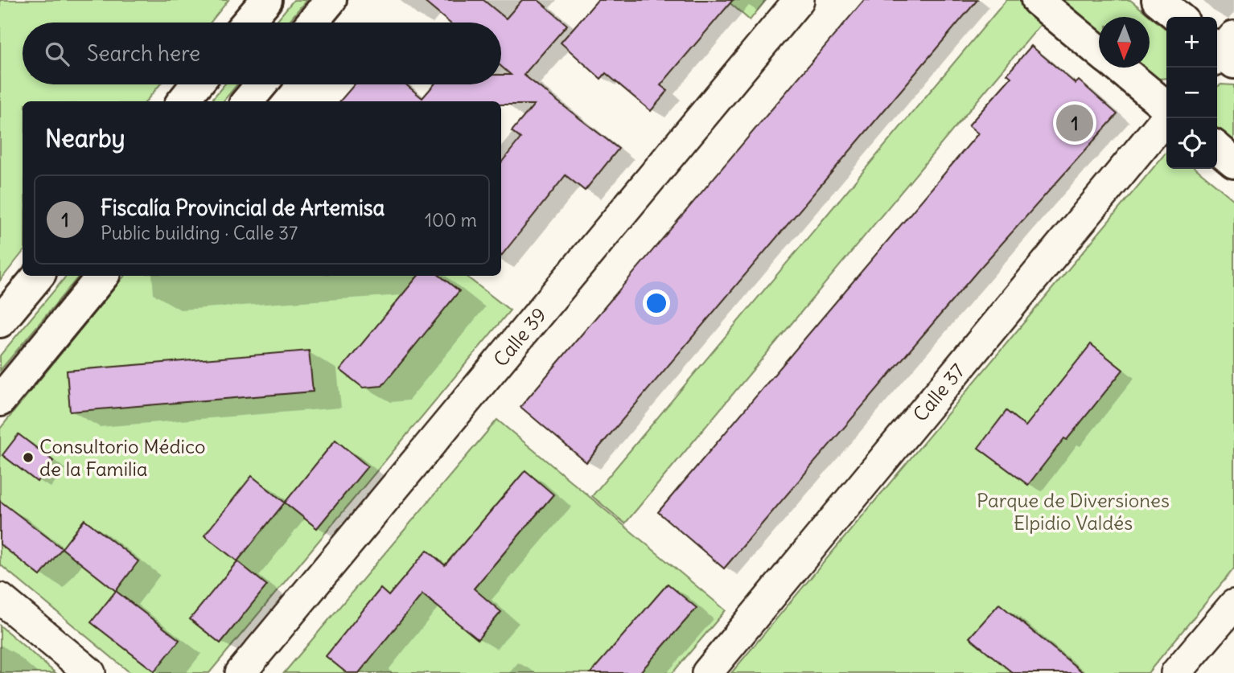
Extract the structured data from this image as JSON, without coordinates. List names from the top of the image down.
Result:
{
  "streets": {
    "street": ["Calle 39", "Calle 37"]
  },
  "parks": ["Parque de Diversiones Elpidio Valdés"],
  "places": ["Consultorio Médico de la Familia"],
  "north": "bottom",
  "page": {
    "map_buttons": ["+", "−"],
    "search": "Search here",
    "pins": "1",
    "heading": "Nearby",
    "list": [
      {
        "mark": "1",
        "name": "Fiscalía Provincial de Artemisa",
        "note": "Public building · Calle 37",
        "value": "100 m"
      }
    ]
  }
}
